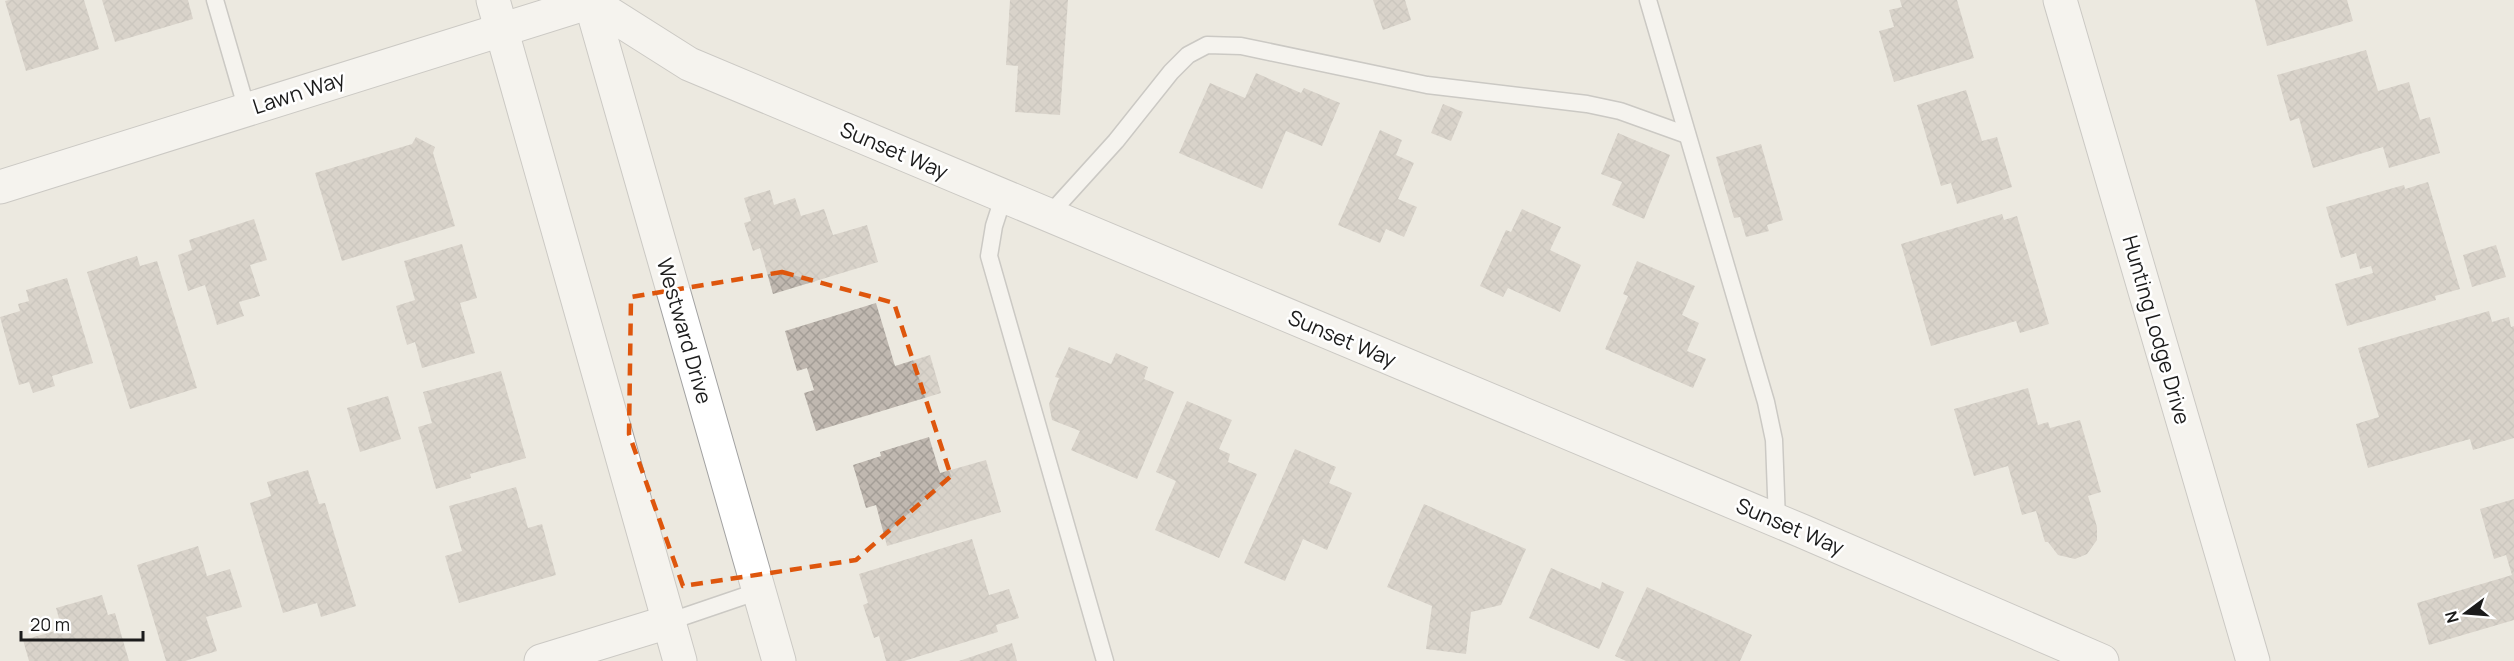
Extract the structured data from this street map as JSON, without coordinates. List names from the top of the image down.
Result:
{
  "streets": {
    "street": [
      "Lawn Way",
      "Sunset Way",
      "Hunting Lodge Drive",
      "Westward Drive"
    ]
  },
  "crossings": [
    ["Lawn Way", "Sunset Way"],
    ["Lawn Way", "Westward Drive"],
    ["Sunset Way", "Westward Drive"]
  ],
  "scale_bar": "20 m",
  "north": "left"
}
